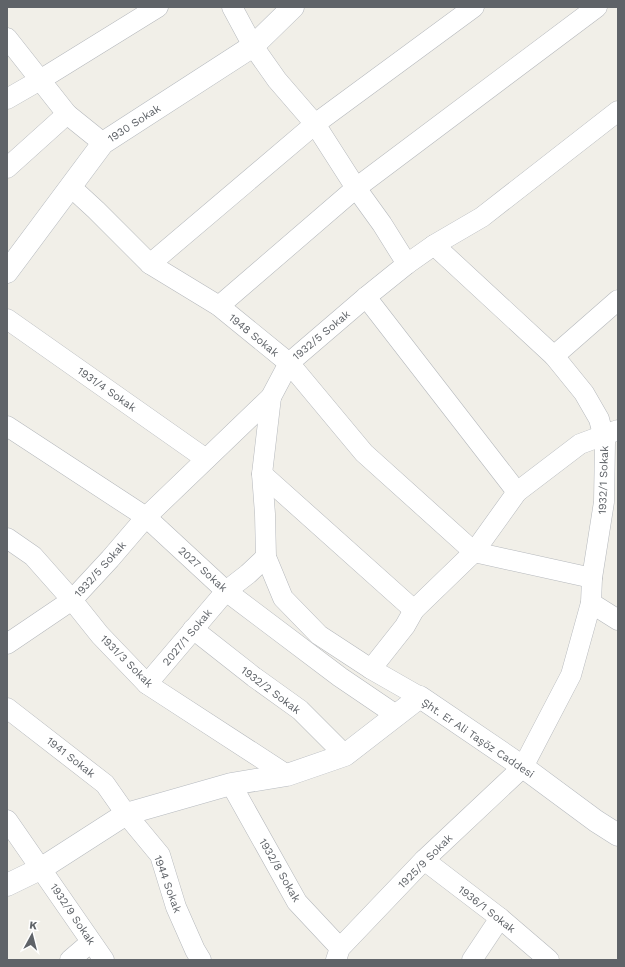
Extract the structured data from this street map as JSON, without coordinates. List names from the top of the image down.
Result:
{
  "streets": {
    "street": [
      "1930 Sokak",
      "1948 Sokak",
      "1932/5 Sokak",
      "1931/4 Sokak",
      "1932/1 Sokak",
      "2027 Sokak",
      "2027/1 Sokak",
      "1931/3 Sokak",
      "1932/2 Sokak",
      "Şht. Er Ali Taşöz Caddesi",
      "1941 Sokak",
      "1925/9 Sokak",
      "1932/8 Sokak",
      "1944 Sokak",
      "1936/1 Sokak",
      "1932/9 Sokak"
    ]
  },
  "crossings": [
    ["1930 Sokak", "1948 Sokak"],
    ["1948 Sokak", "1932/5 Sokak"],
    ["1932/5 Sokak", "1931/4 Sokak"],
    ["1932/5 Sokak", "1932/1 Sokak"],
    ["1932/5 Sokak", "2027 Sokak"],
    ["1932/5 Sokak", "1931/3 Sokak"],
    ["1932/1 Sokak", "Şht. Er Ali Taşöz Caddesi"],
    ["1932/1 Sokak", "1925/9 Sokak"],
    ["2027 Sokak", "2027/1 Sokak"],
    ["2027 Sokak", "Şht. Er Ali Taşöz Caddesi"],
    ["2027/1 Sokak", "1931/3 Sokak"],
    ["2027/1 Sokak", "1932/2 Sokak"],
    ["1931/3 Sokak", "Şht. Er Ali Taşöz Caddesi"],
    ["1932/2 Sokak", "Şht. Er Ali Taşöz Caddesi"],
    ["Şht. Er Ali Taşöz Caddesi", "1941 Sokak"],
    ["Şht. Er Ali Taşöz Caddesi", "1925/9 Sokak"],
    ["Şht. Er Ali Taşöz Caddesi", "1932/8 Sokak"],
    ["Şht. Er Ali Taşöz Caddesi", "1944 Sokak"],
    ["Şht. Er Ali Taşöz Caddesi", "1932/9 Sokak"],
    ["1941 Sokak", "1944 Sokak"],
    ["1925/9 Sokak", "1932/8 Sokak"],
    ["1925/9 Sokak", "1936/1 Sokak"]
  ],
  "north": "top"
}
